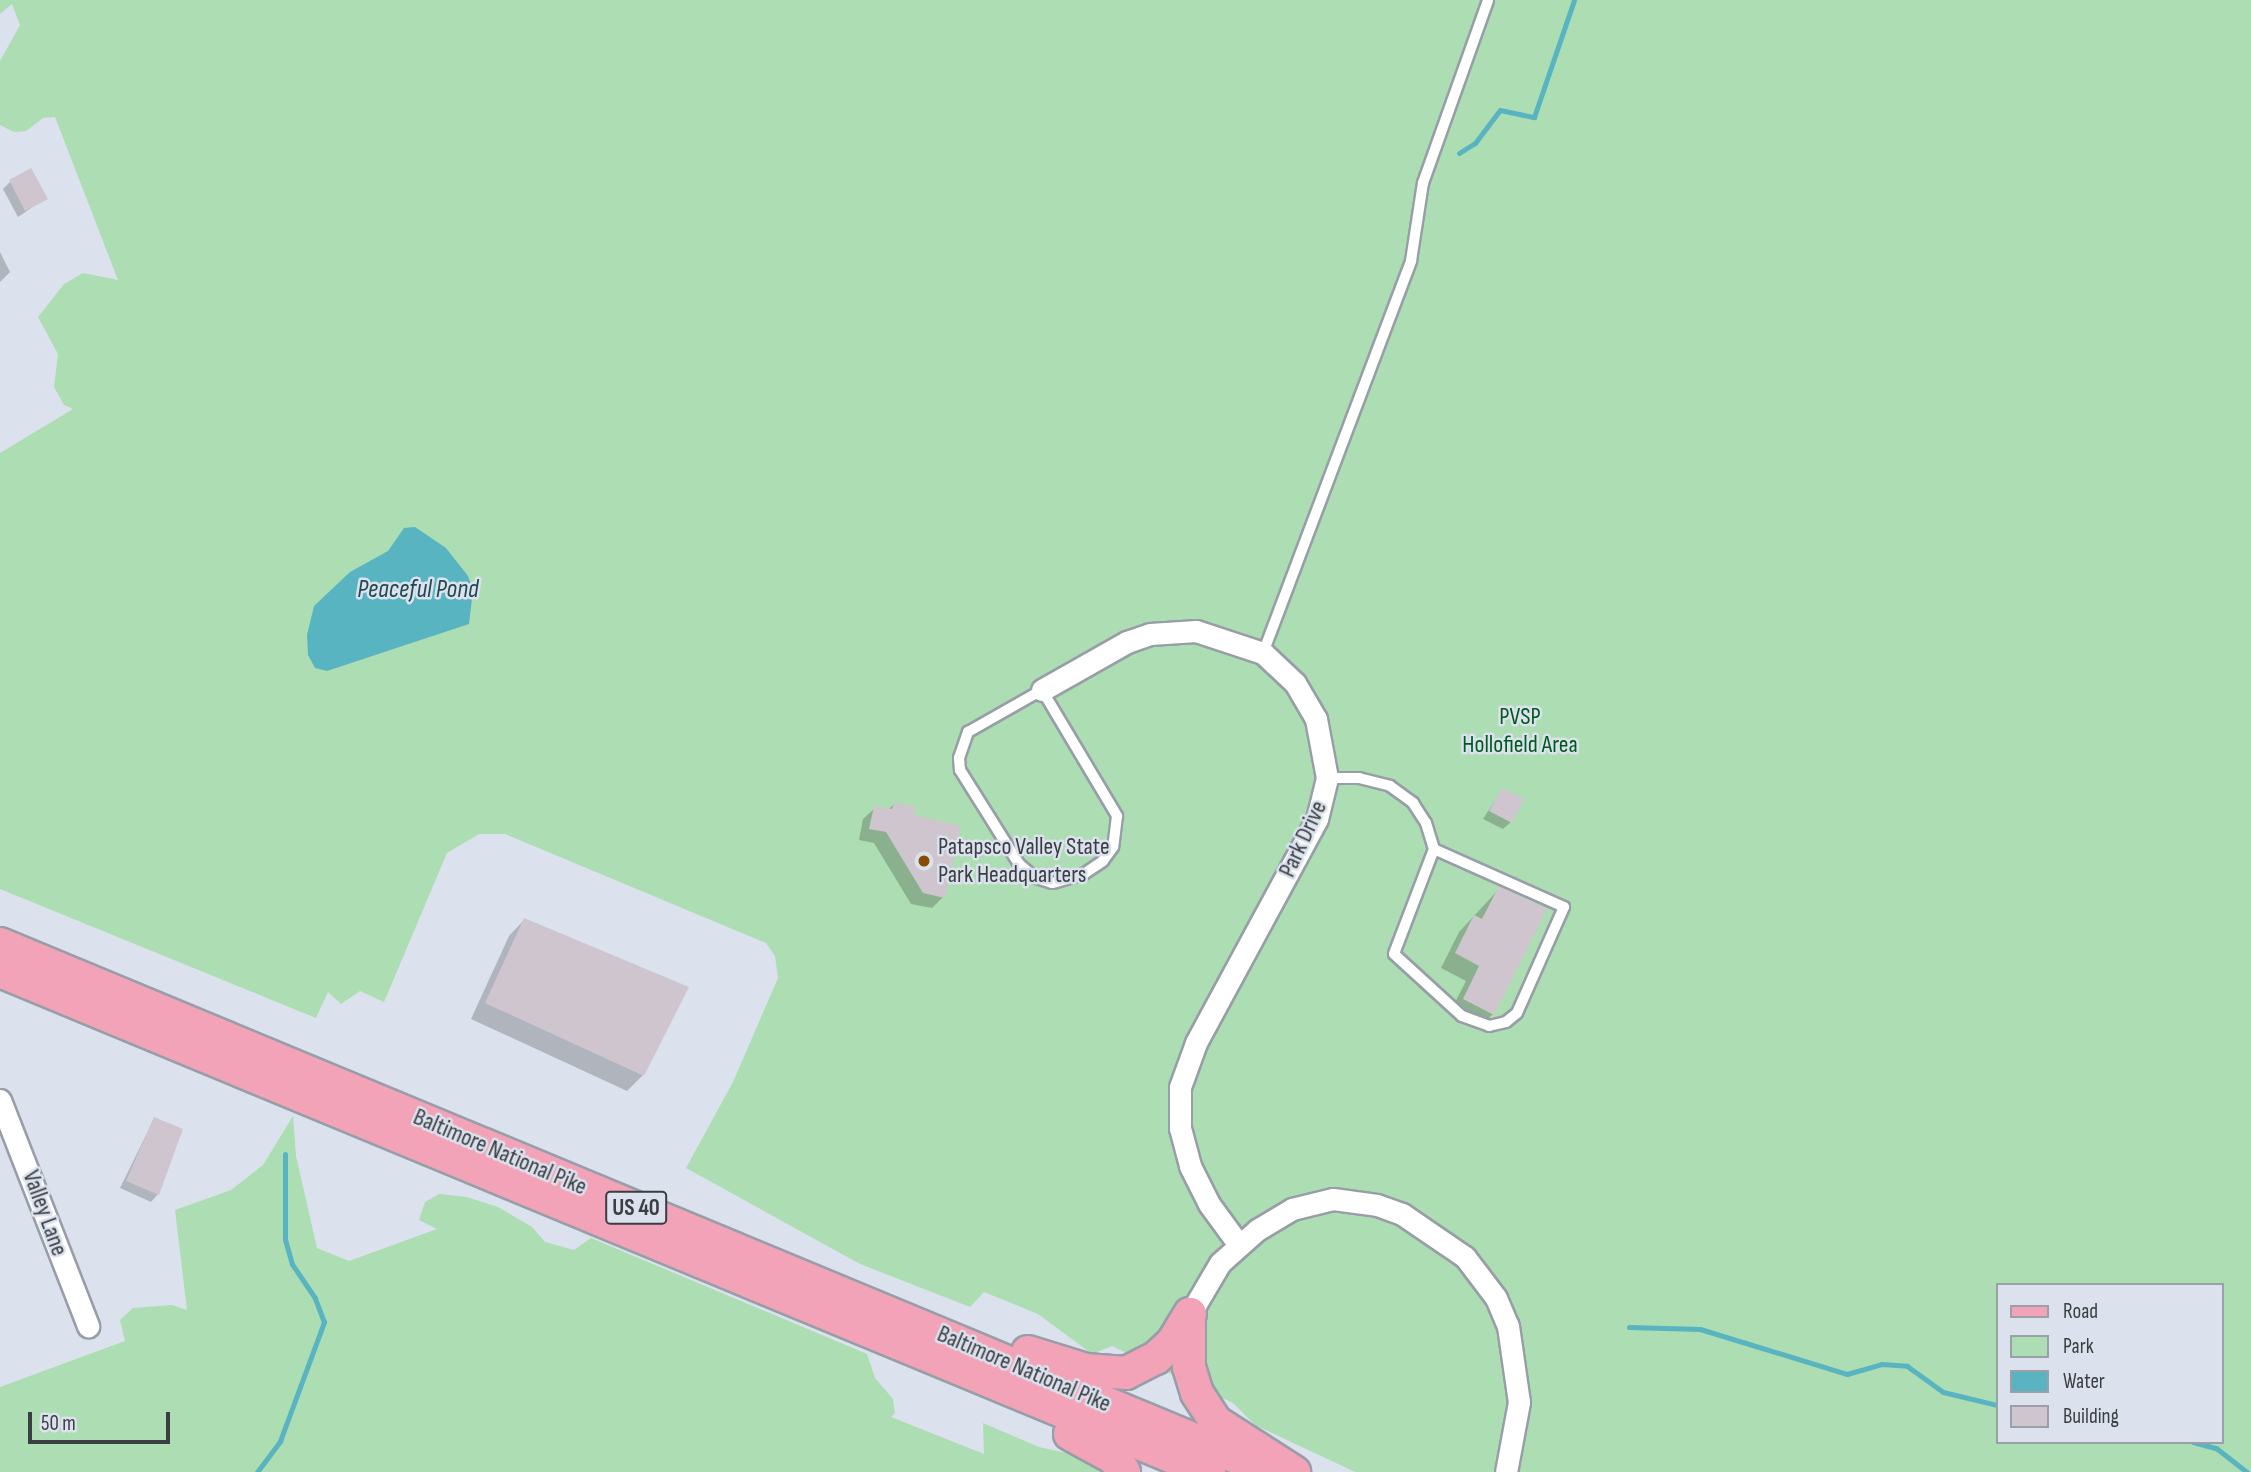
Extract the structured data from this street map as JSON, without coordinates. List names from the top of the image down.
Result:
{
  "streets": {
    "main road": ["Baltimore National Pike", "US 40"],
    "street": ["Park Drive", "Valley Lane"]
  },
  "water": ["Peaceful Pond"],
  "parks": ["PVSP Hollofield Area"],
  "places": ["Patapsco Valley State Park Headquarters"],
  "legend": [
    "Road",
    "Park",
    "Water",
    "Building"
  ],
  "scale_bar": "50 m"
}
